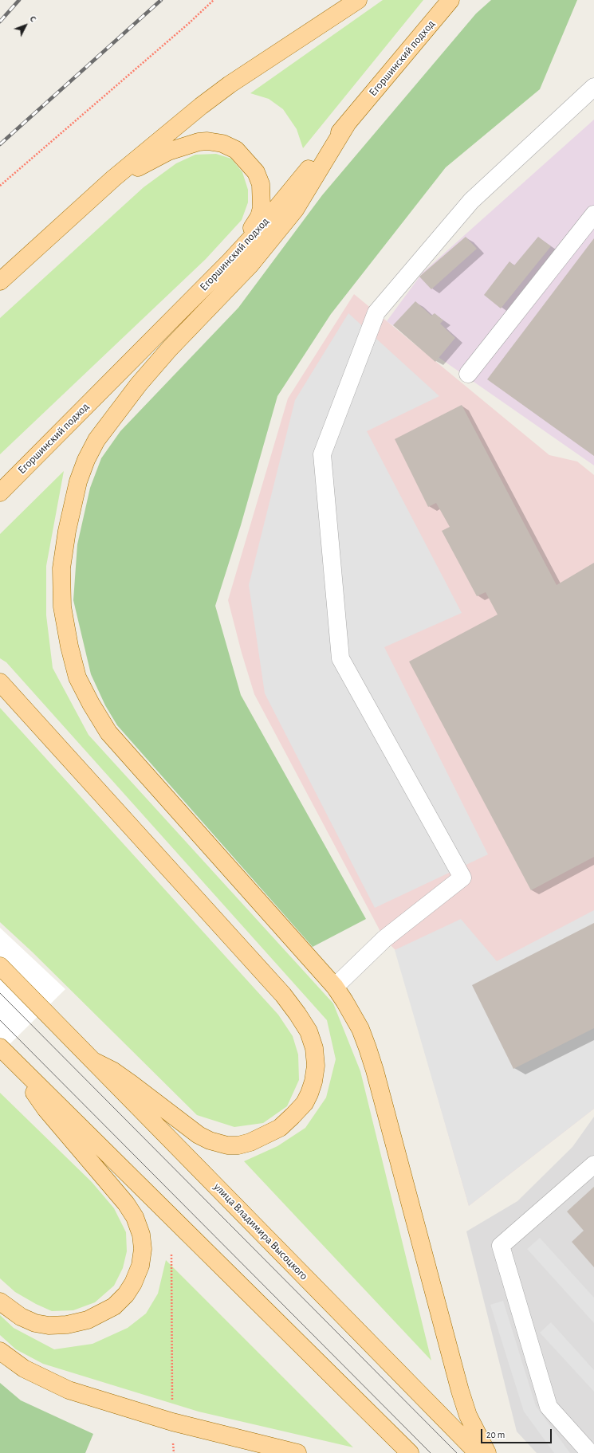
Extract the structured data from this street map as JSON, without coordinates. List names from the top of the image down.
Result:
{
  "streets": {
    "main road": ["Егоршинский подход", "улица Владимира Высоцкого"]
  },
  "scale_bar": "20 m",
  "north": "top right"
}
